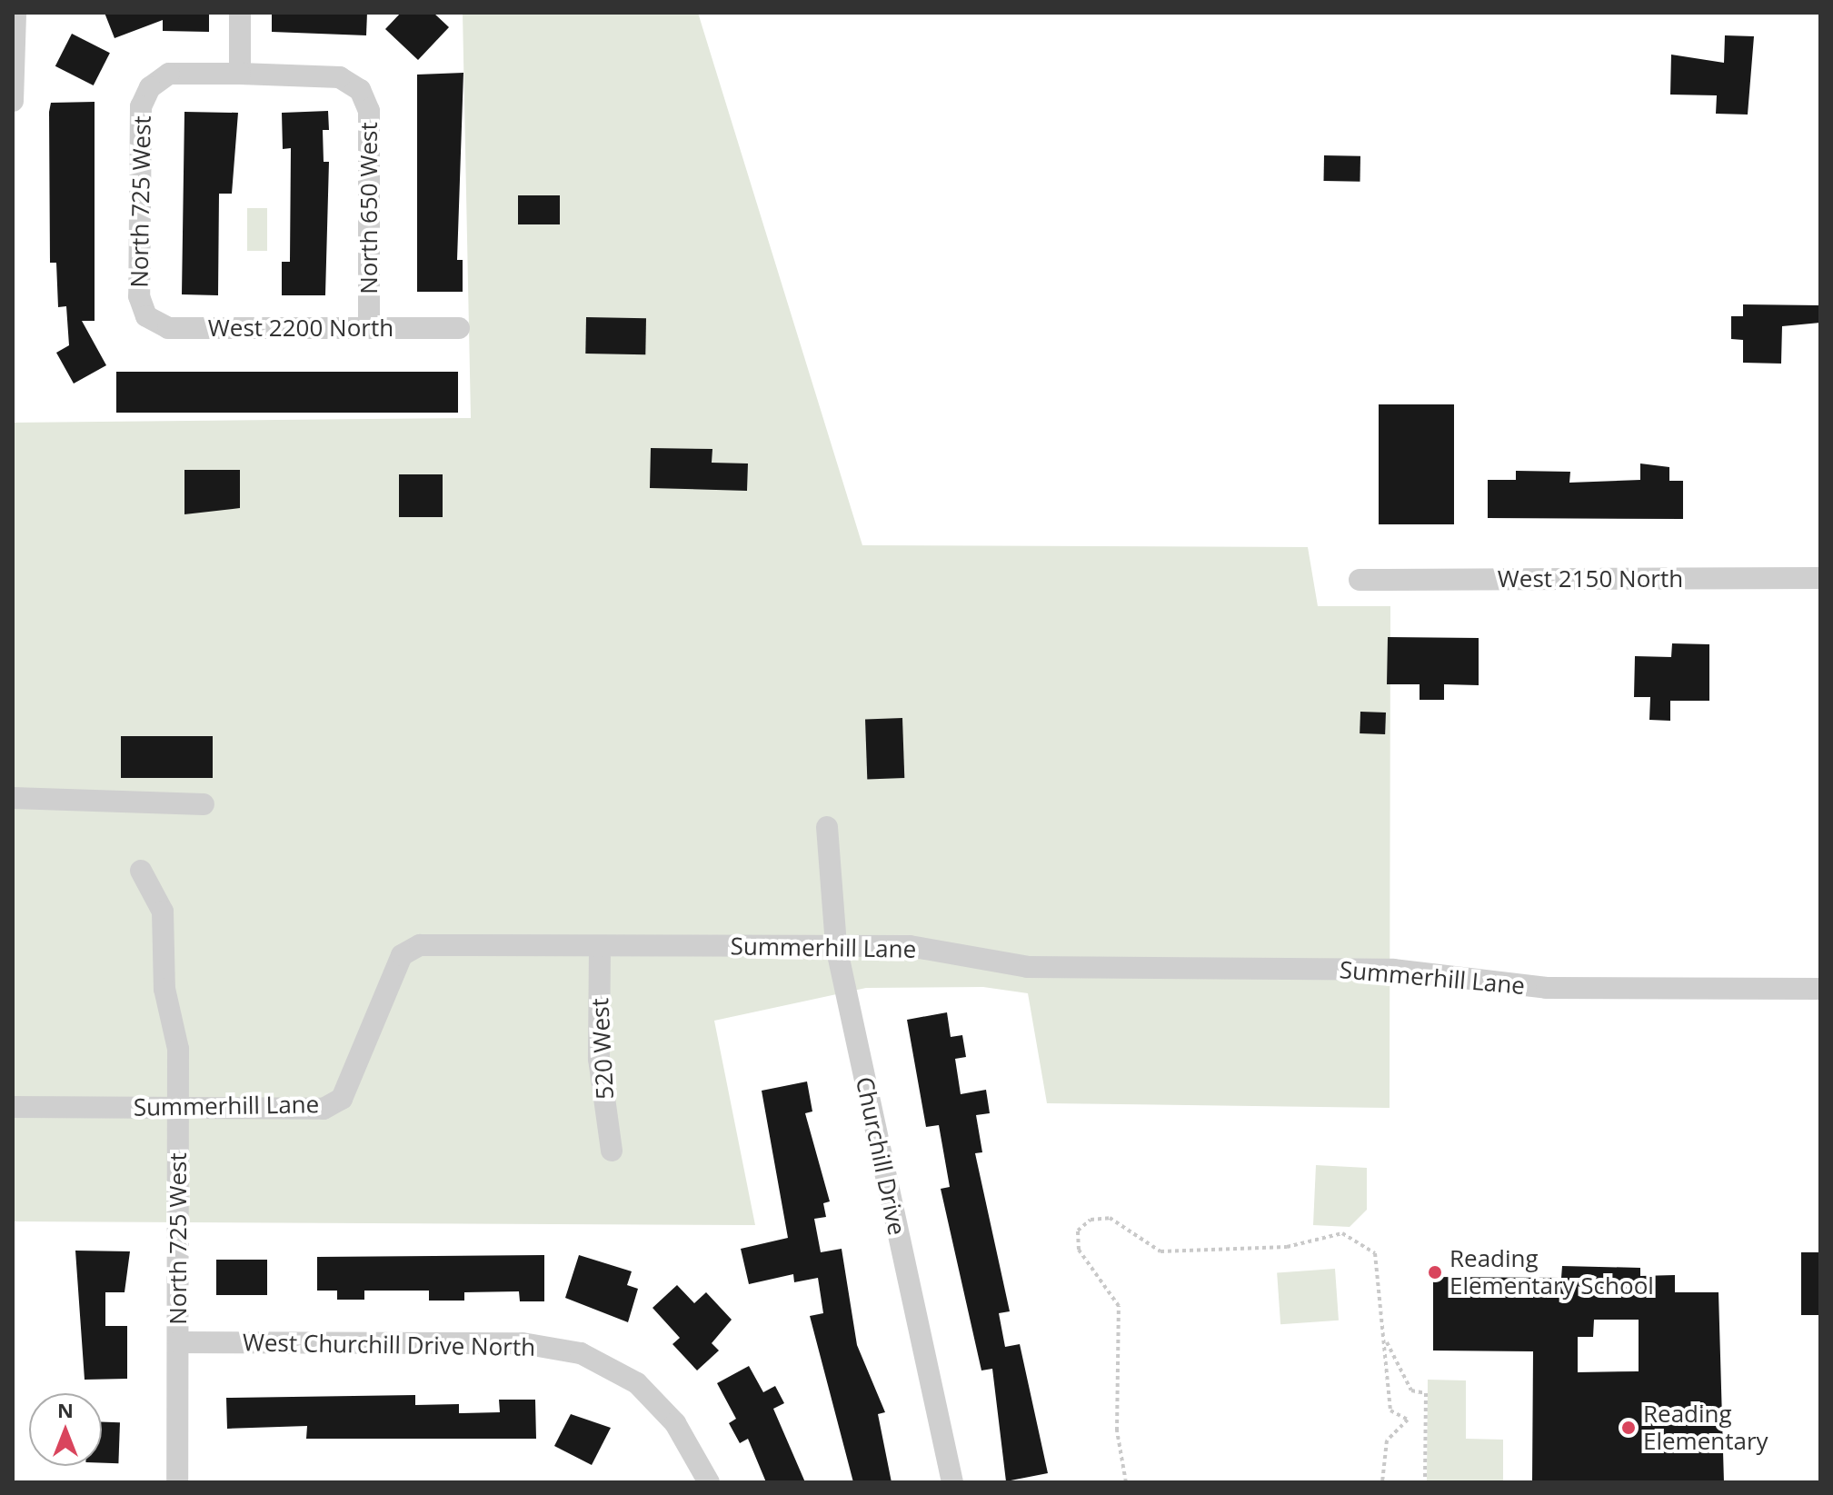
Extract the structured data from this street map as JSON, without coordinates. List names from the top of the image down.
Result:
{
  "streets": {
    "street": [
      "North 725 West",
      "North 650 West",
      "West 2200 North",
      "West 2150 North",
      "Summerhill Lane",
      "520 West",
      "Churchill Drive",
      "West Churchill Drive North"
    ]
  },
  "crossings": [
    ["North 725 West", "North 650 West"],
    ["North 725 West", "West 2200 North"],
    ["North 725 West", "Summerhill Lane"],
    ["North 725 West", "West Churchill Drive North"],
    ["North 650 West", "West 2200 North"],
    ["Summerhill Lane", "520 West"],
    ["Summerhill Lane", "Churchill Drive"]
  ],
  "places": ["Reading Elementary School", "Reading Elementary"],
  "north": "top"
}
